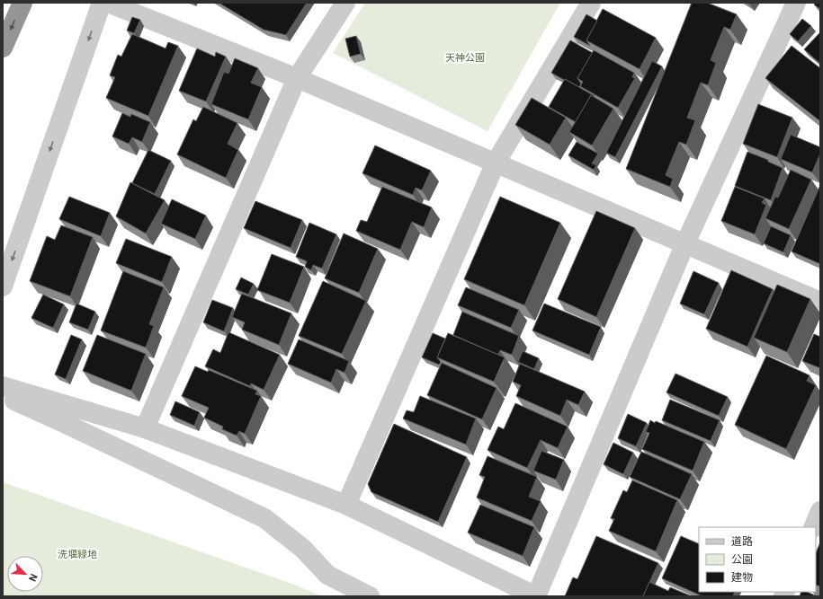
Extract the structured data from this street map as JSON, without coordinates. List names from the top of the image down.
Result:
{
  "parks": ["天神公園", "洗堰緑地"],
  "legend": ["道路", "公園", "建物"],
  "north": "bottom right"
}
